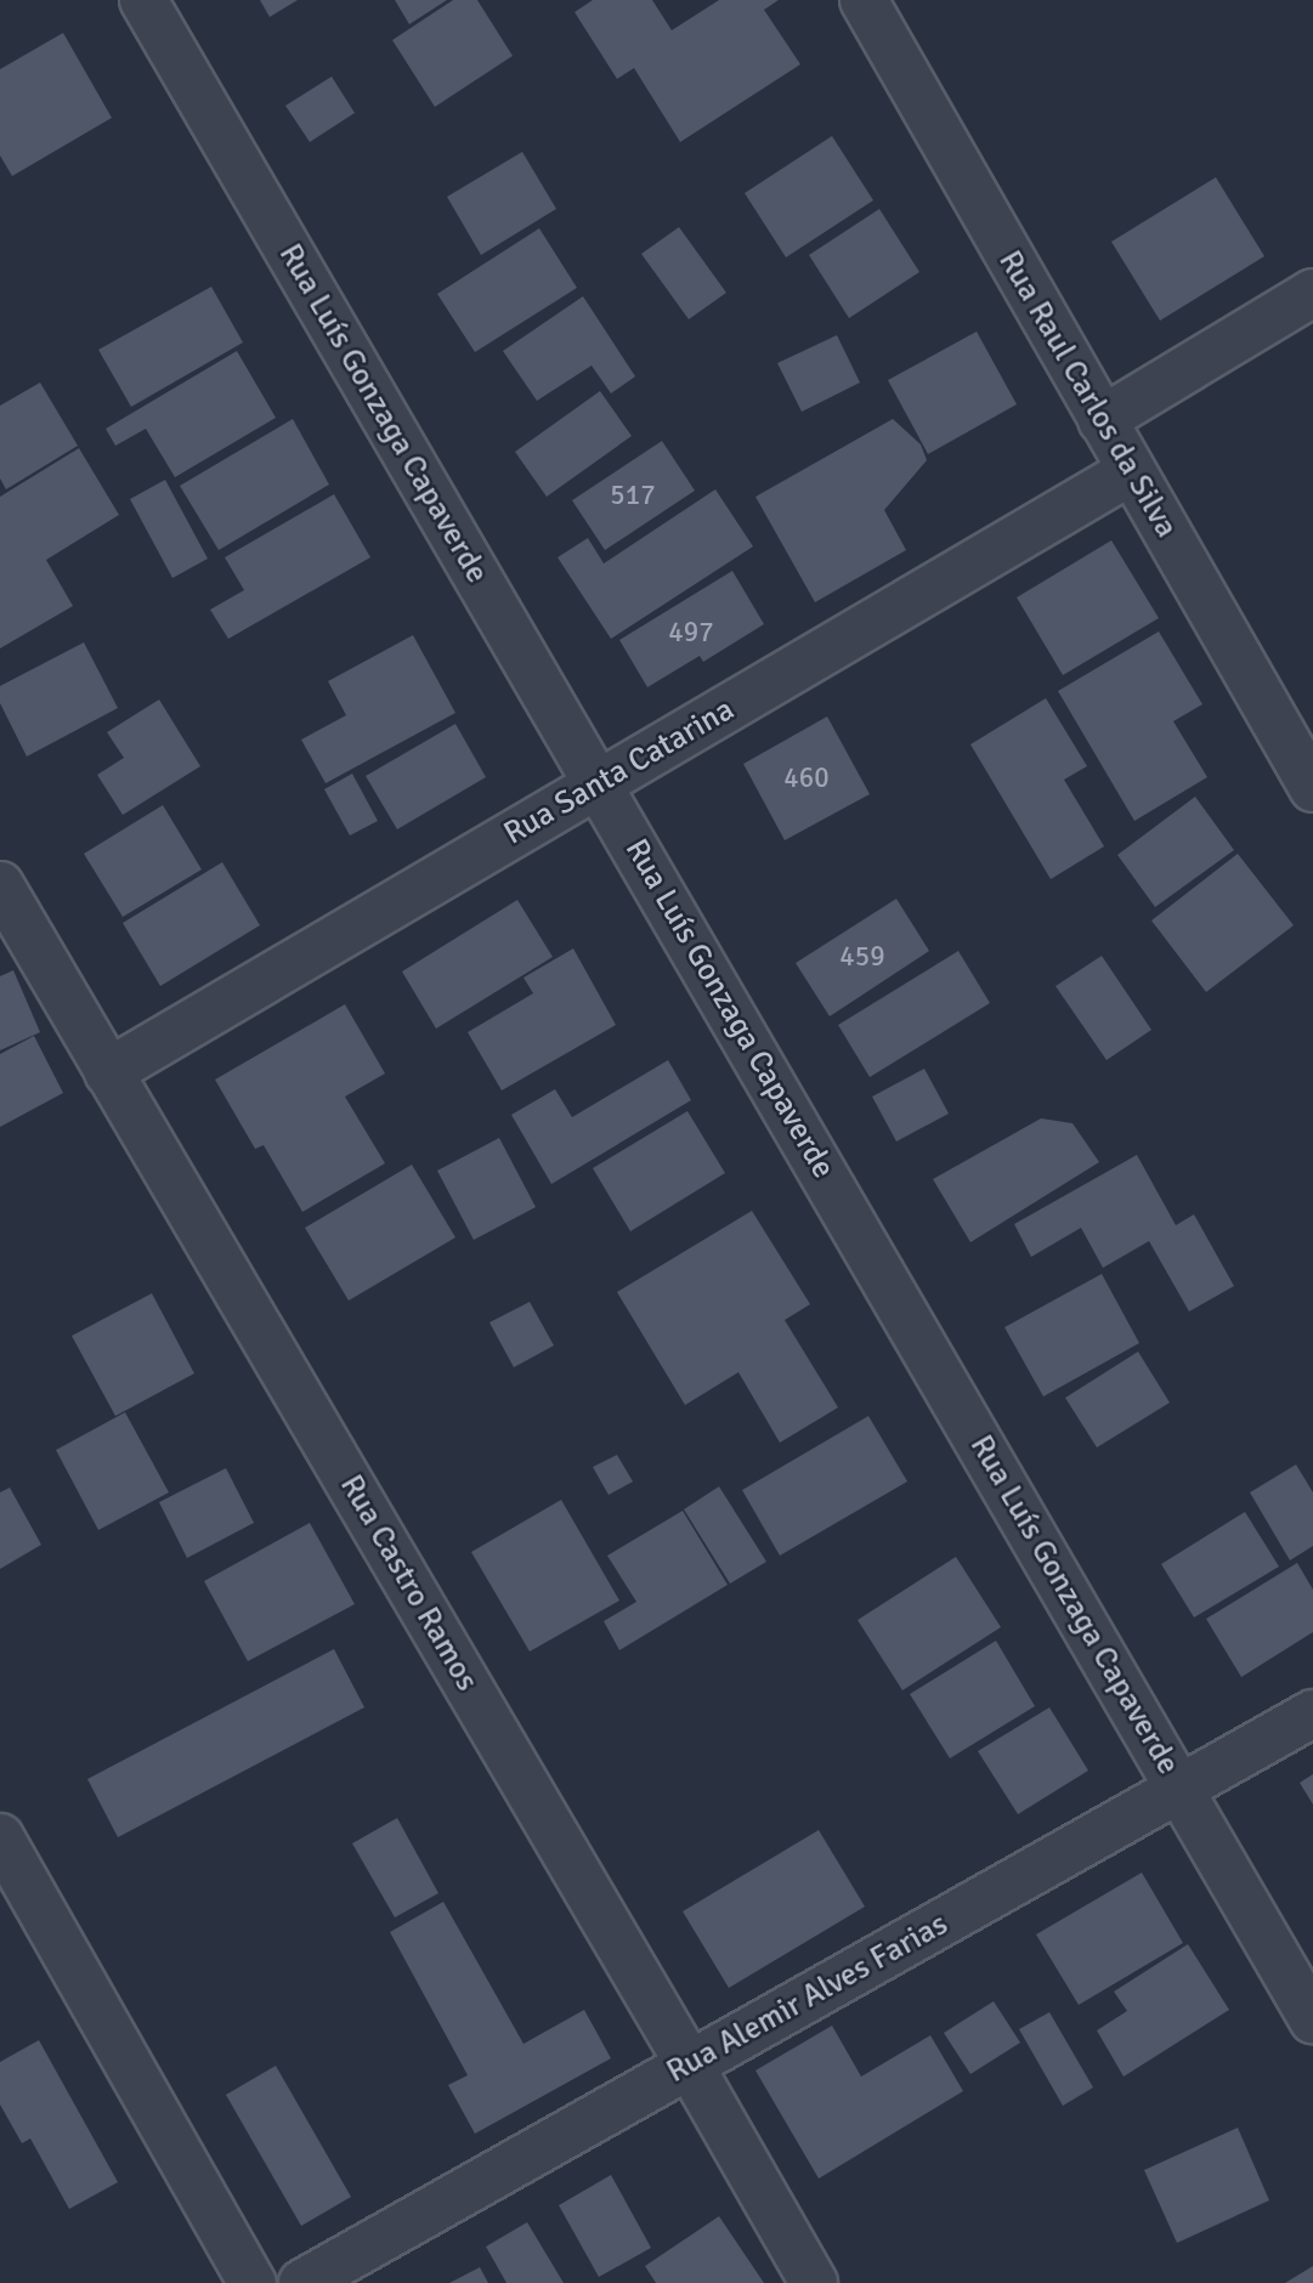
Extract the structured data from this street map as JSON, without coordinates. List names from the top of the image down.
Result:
{
  "streets": {
    "street": [
      "Rua Raul Carlos da Silva",
      "Rua Luís Gonzaga Capaverde",
      "Rua Santa Catarina",
      "Rua Castro Ramos",
      "Rua Alemir Alves Farias"
    ]
  },
  "crossings": [
    ["Rua Raul Carlos da Silva", "Rua Santa Catarina"],
    ["Rua Luís Gonzaga Capaverde", "Rua Santa Catarina"],
    ["Rua Luís Gonzaga Capaverde", "Rua Alemir Alves Farias"],
    ["Rua Santa Catarina", "Rua Castro Ramos"],
    ["Rua Castro Ramos", "Rua Alemir Alves Farias"]
  ],
  "house_numbers": [
    "517",
    "497",
    "460",
    "459"
  ]
}
